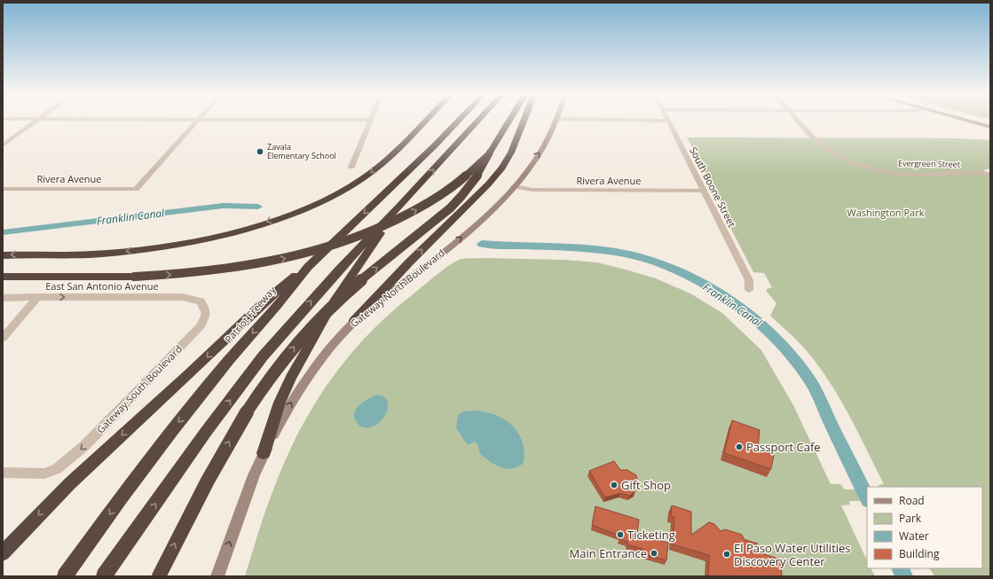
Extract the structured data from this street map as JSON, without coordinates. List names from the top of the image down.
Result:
{
  "streets": {
    "highway": ["Patriot Freeway"],
    "main road": ["Gateway North Boulevard"],
    "street": [
      "Evergreen Street",
      "Rivera Avenue",
      "South Boone Street",
      "East San Antonio Avenue",
      "Gateway South Boulevard"
    ]
  },
  "crossings": [
    ["Rivera Avenue", "South Boone Street"],
    ["Rivera Avenue", "Gateway North Boulevard"],
    ["East San Antonio Avenue", "Gateway South Boulevard"]
  ],
  "one_way": ["East San Antonio Avenue", "Gateway North Boulevard", "Gateway South Boulevard"],
  "water": ["Franklin Canal"],
  "parks": ["Washington Park"],
  "places": [
    "Zavala Elementary School",
    "Passport Cafe",
    "Gift Shop",
    "Ticketing",
    "Main Entrance",
    "El Paso Water Utilities Discovery Center"
  ],
  "legend": [
    "Road",
    "Park",
    "Water",
    "Building"
  ]
}
